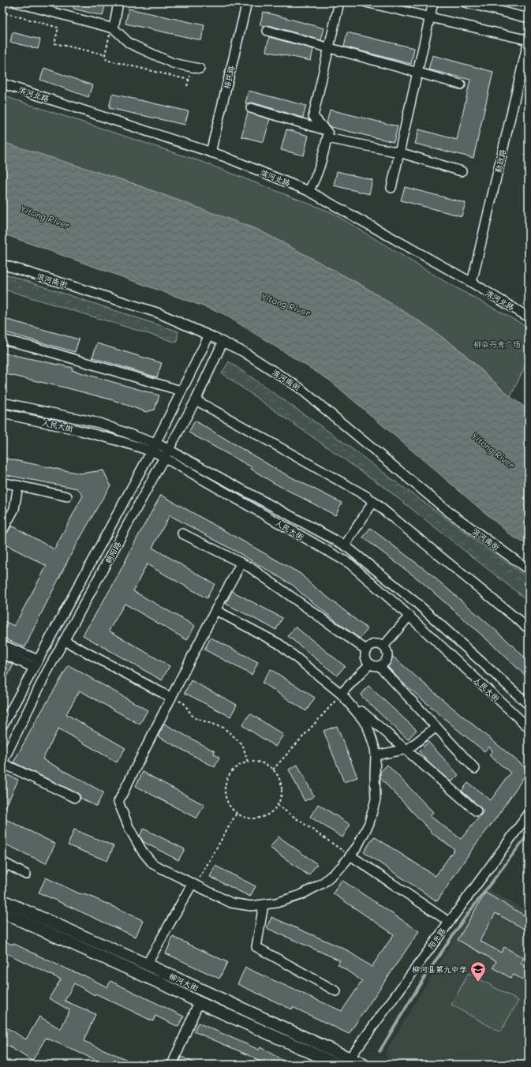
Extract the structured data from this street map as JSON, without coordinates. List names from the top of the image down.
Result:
{
  "streets": {
    "main road": ["柳河大街"],
    "street": [
      "裕民路",
      "滨河北路",
      "勤政路",
      "滨河南街",
      "人民大街",
      "朝阳路",
      "阳光路"
    ]
  },
  "crossings": [
    ["裕民路", "滨河北路"],
    ["滨河北路", "勤政路"],
    ["滨河南街", "朝阳路"],
    ["人民大街", "朝阳路"],
    ["阳光路", "柳河大街"]
  ],
  "water": ["Yitong River"],
  "parks": ["柳染丹青广场"],
  "places": {
    "school or university": ["柳河县第九中学"]
  }
}
